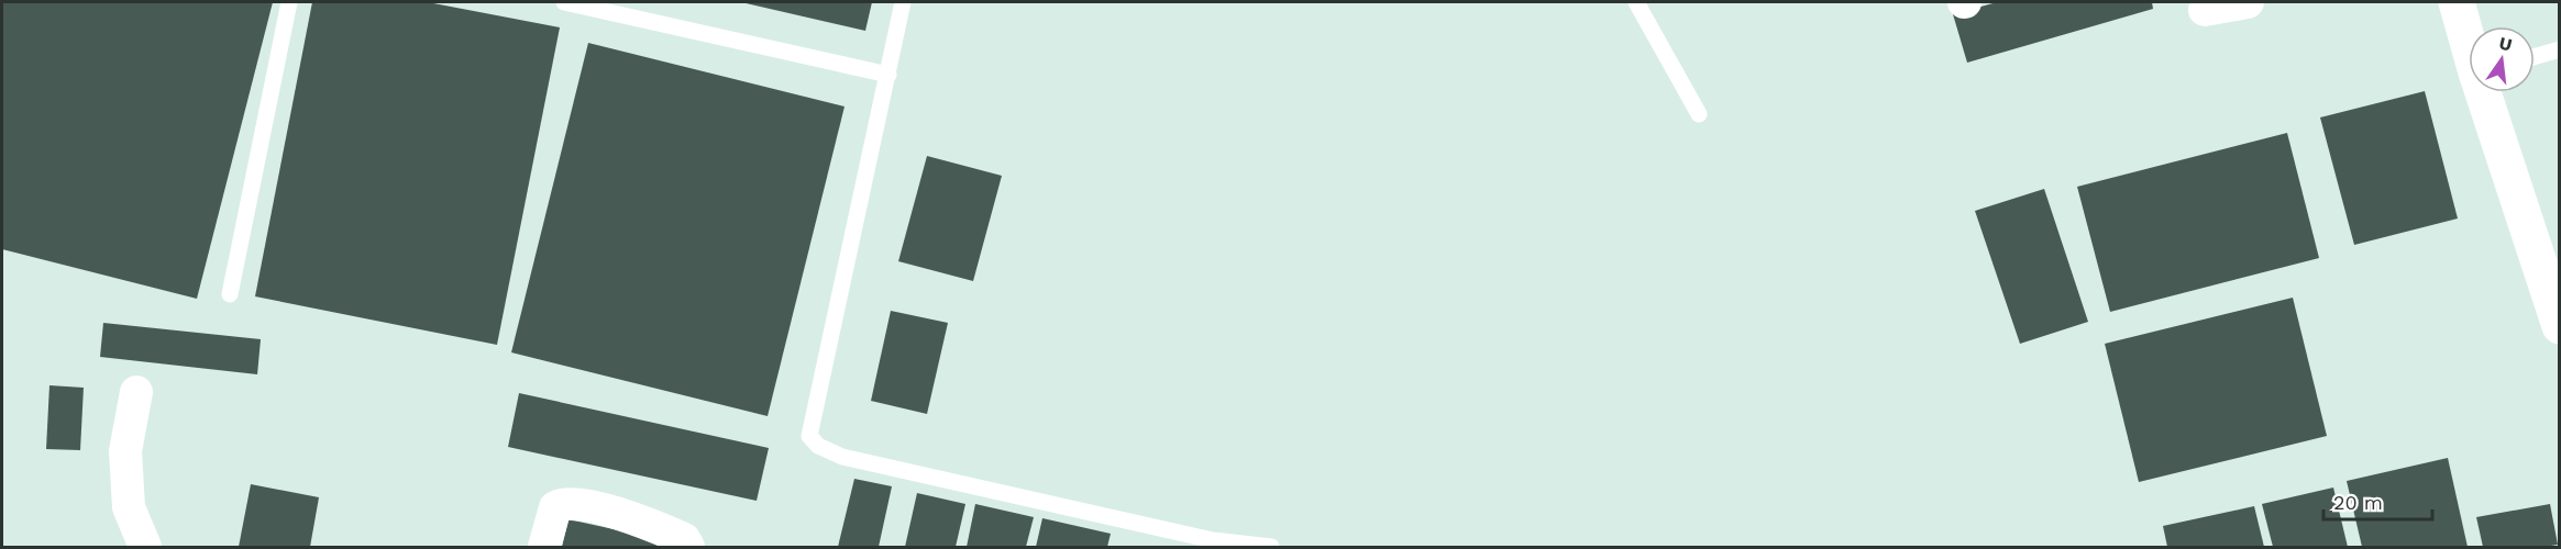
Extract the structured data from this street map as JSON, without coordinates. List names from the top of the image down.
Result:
{
  "scale_bar": "20 m",
  "north": "top"
}
